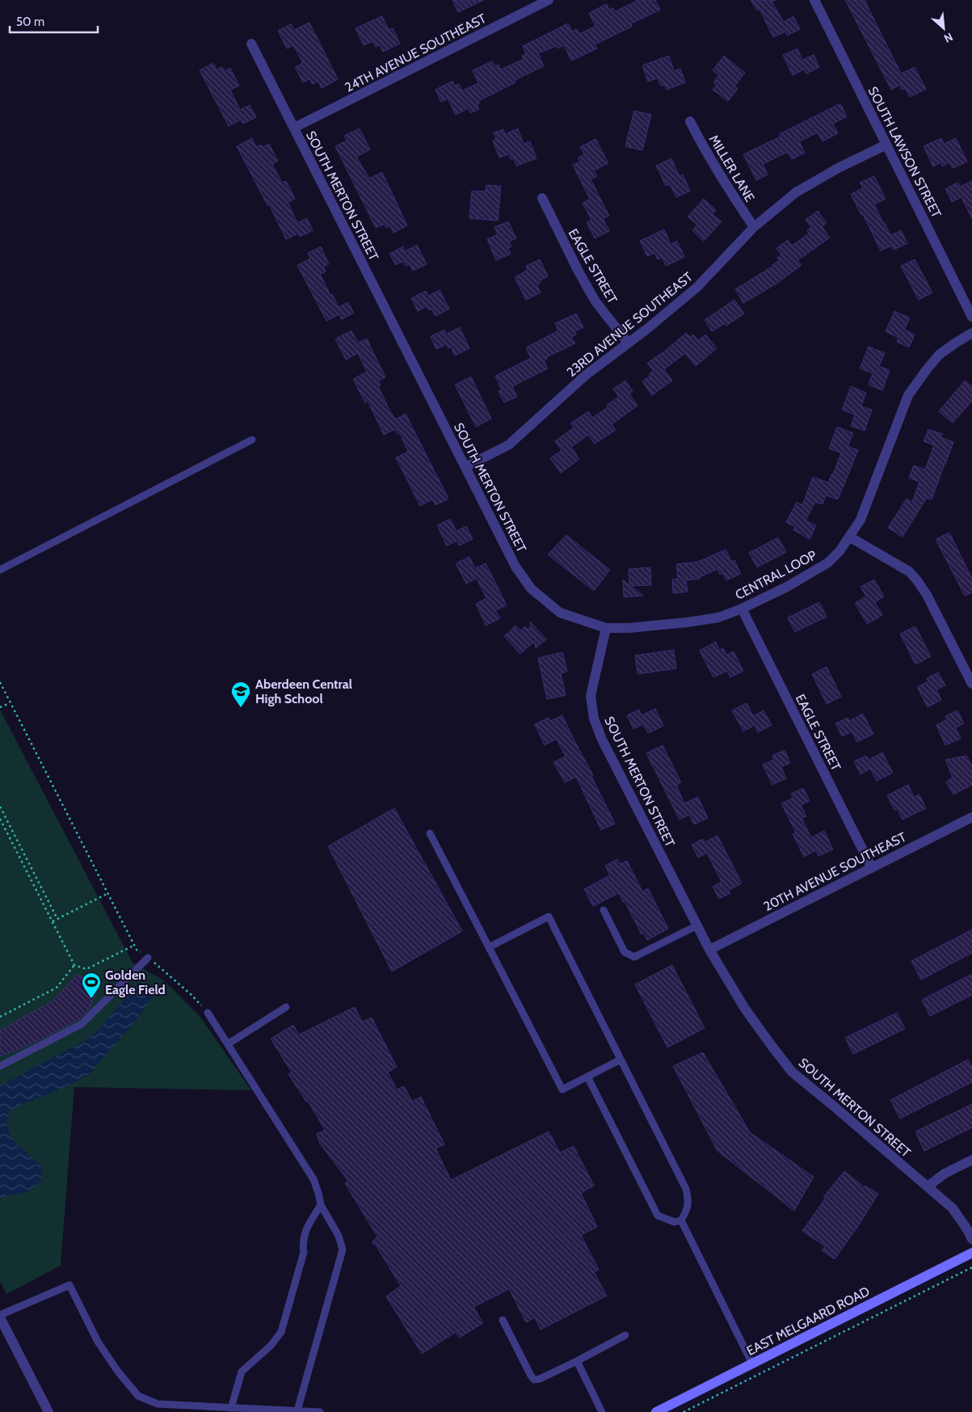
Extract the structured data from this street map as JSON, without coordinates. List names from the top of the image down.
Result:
{
  "streets": {
    "main road": ["EAST MELGAARD ROAD"],
    "street": [
      "24TH AVENUE SOUTHEAST",
      "SOUTH LAWSON STREET",
      "MILLER LANE",
      "SOUTH MERTON STREET",
      "EAGLE STREET",
      "23RD AVENUE SOUTHEAST",
      "CENTRAL LOOP",
      "20TH AVENUE SOUTHEAST"
    ]
  },
  "crossings": [
    ["24TH AVENUE SOUTHEAST", "SOUTH MERTON STREET"],
    ["SOUTH LAWSON STREET", "23RD AVENUE SOUTHEAST"],
    ["MILLER LANE", "23RD AVENUE SOUTHEAST"],
    ["SOUTH MERTON STREET", "23RD AVENUE SOUTHEAST"],
    ["SOUTH MERTON STREET", "CENTRAL LOOP"],
    ["SOUTH MERTON STREET", "20TH AVENUE SOUTHEAST"],
    ["EAGLE STREET", "23RD AVENUE SOUTHEAST"],
    ["EAGLE STREET", "CENTRAL LOOP"],
    ["EAGLE STREET", "20TH AVENUE SOUTHEAST"]
  ],
  "places": {
    "school or university": ["Aberdeen Central High School"],
    "sports": ["Golden Eagle Field"]
  },
  "scale_bar": "50 m",
  "north": "bottom right"
}
